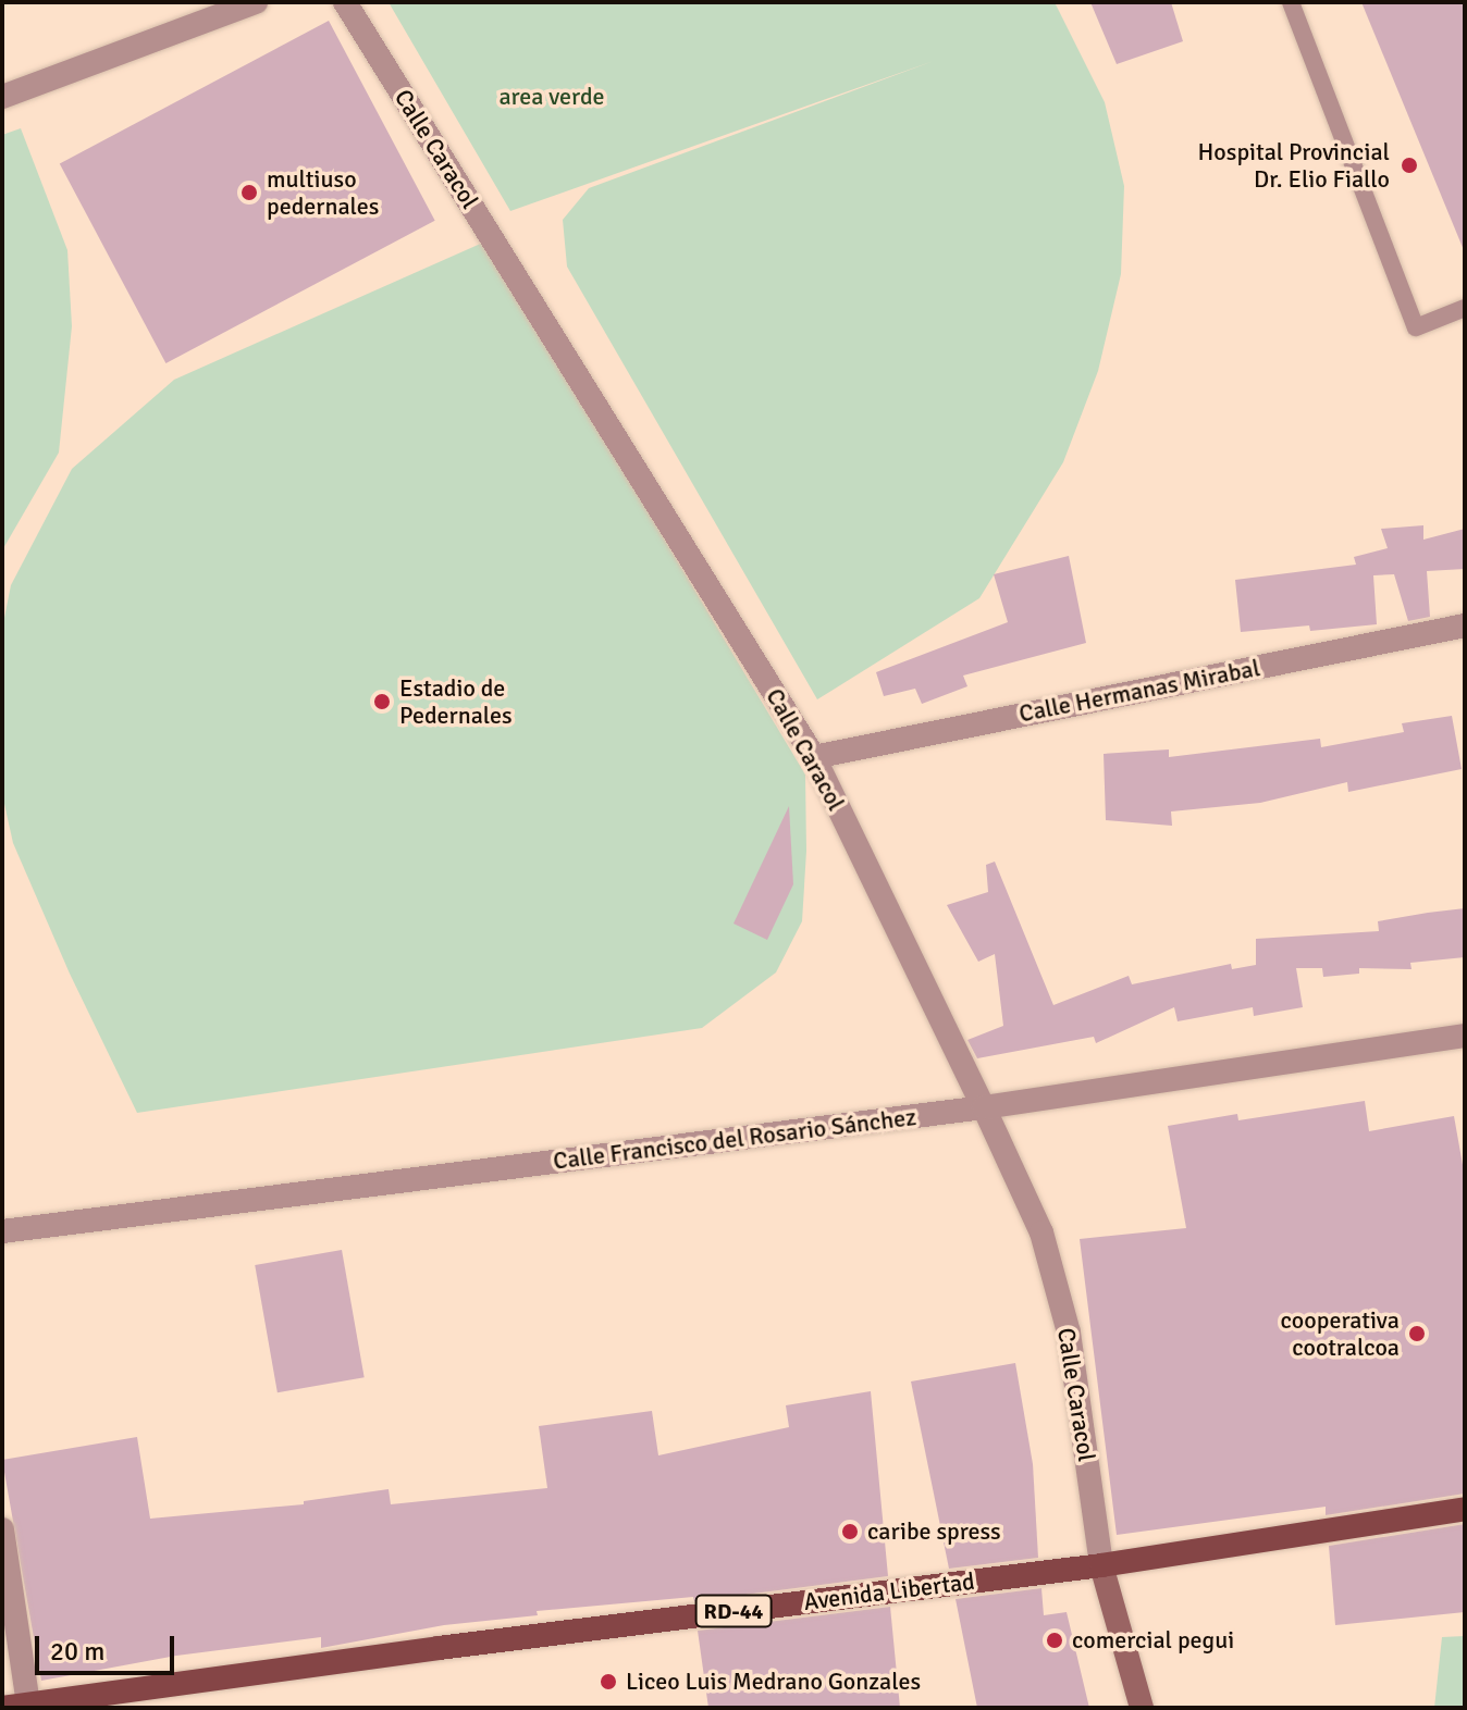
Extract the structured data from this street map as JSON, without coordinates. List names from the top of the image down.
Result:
{
  "streets": {
    "main road": ["Avenida Libertad", "RD-44"],
    "street": ["Calle Caracol", "Calle Hermanas Mirabal", "Calle Francisco del Rosario Sánchez"]
  },
  "crossings": [
    ["Calle Caracol", "Calle Hermanas Mirabal"],
    ["Calle Caracol", "Calle Francisco del Rosario Sánchez"],
    ["Calle Caracol", "Avenida Libertad"]
  ],
  "parks": ["area verde"],
  "places": [
    "Hospital Provincial Dr. Elio Fiallo",
    "multiuso pedernales",
    "Estadio de Pedernales",
    "cooperativa cootralcoa",
    "caribe spress",
    "comercial pegui",
    "Liceo Luis Medrano Gonzales"
  ],
  "scale_bar": "20 m"
}
